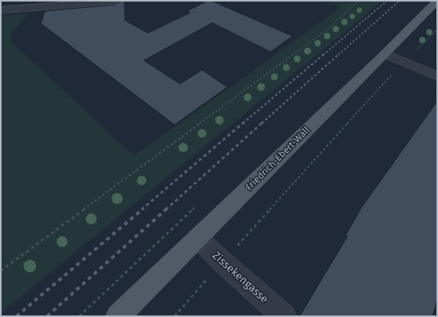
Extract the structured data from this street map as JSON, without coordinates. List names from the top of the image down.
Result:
{
  "streets": {
    "main road": ["Friedrich-Ebert-Wall"],
    "street": ["Zissekengasse"]
  },
  "crossings": [
    ["Friedrich-Ebert-Wall", "Zissekengasse"]
  ]
}
